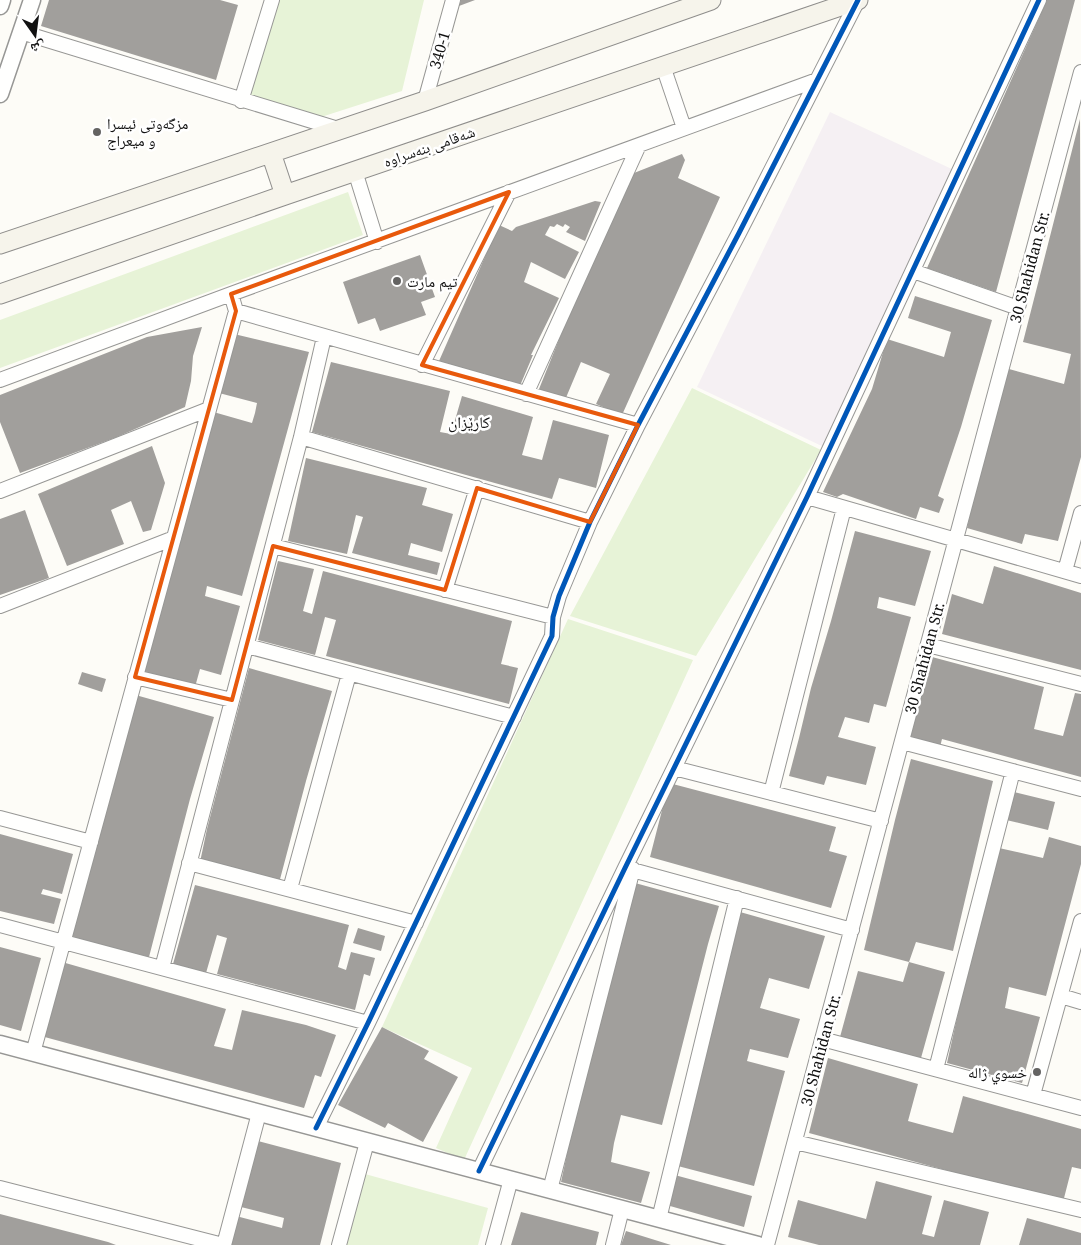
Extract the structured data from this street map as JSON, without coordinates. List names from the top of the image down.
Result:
{
  "streets": {
    "main road": ["شەقامی بنەسراوە"],
    "street": ["340-1", "30 Shahidan Str."]
  },
  "districts": ["کارێزان"],
  "places": ["مزگەوتی ئیسرا و میعراج", "تيم مارت", "خسوي ژاله"],
  "north": "bottom"
}
